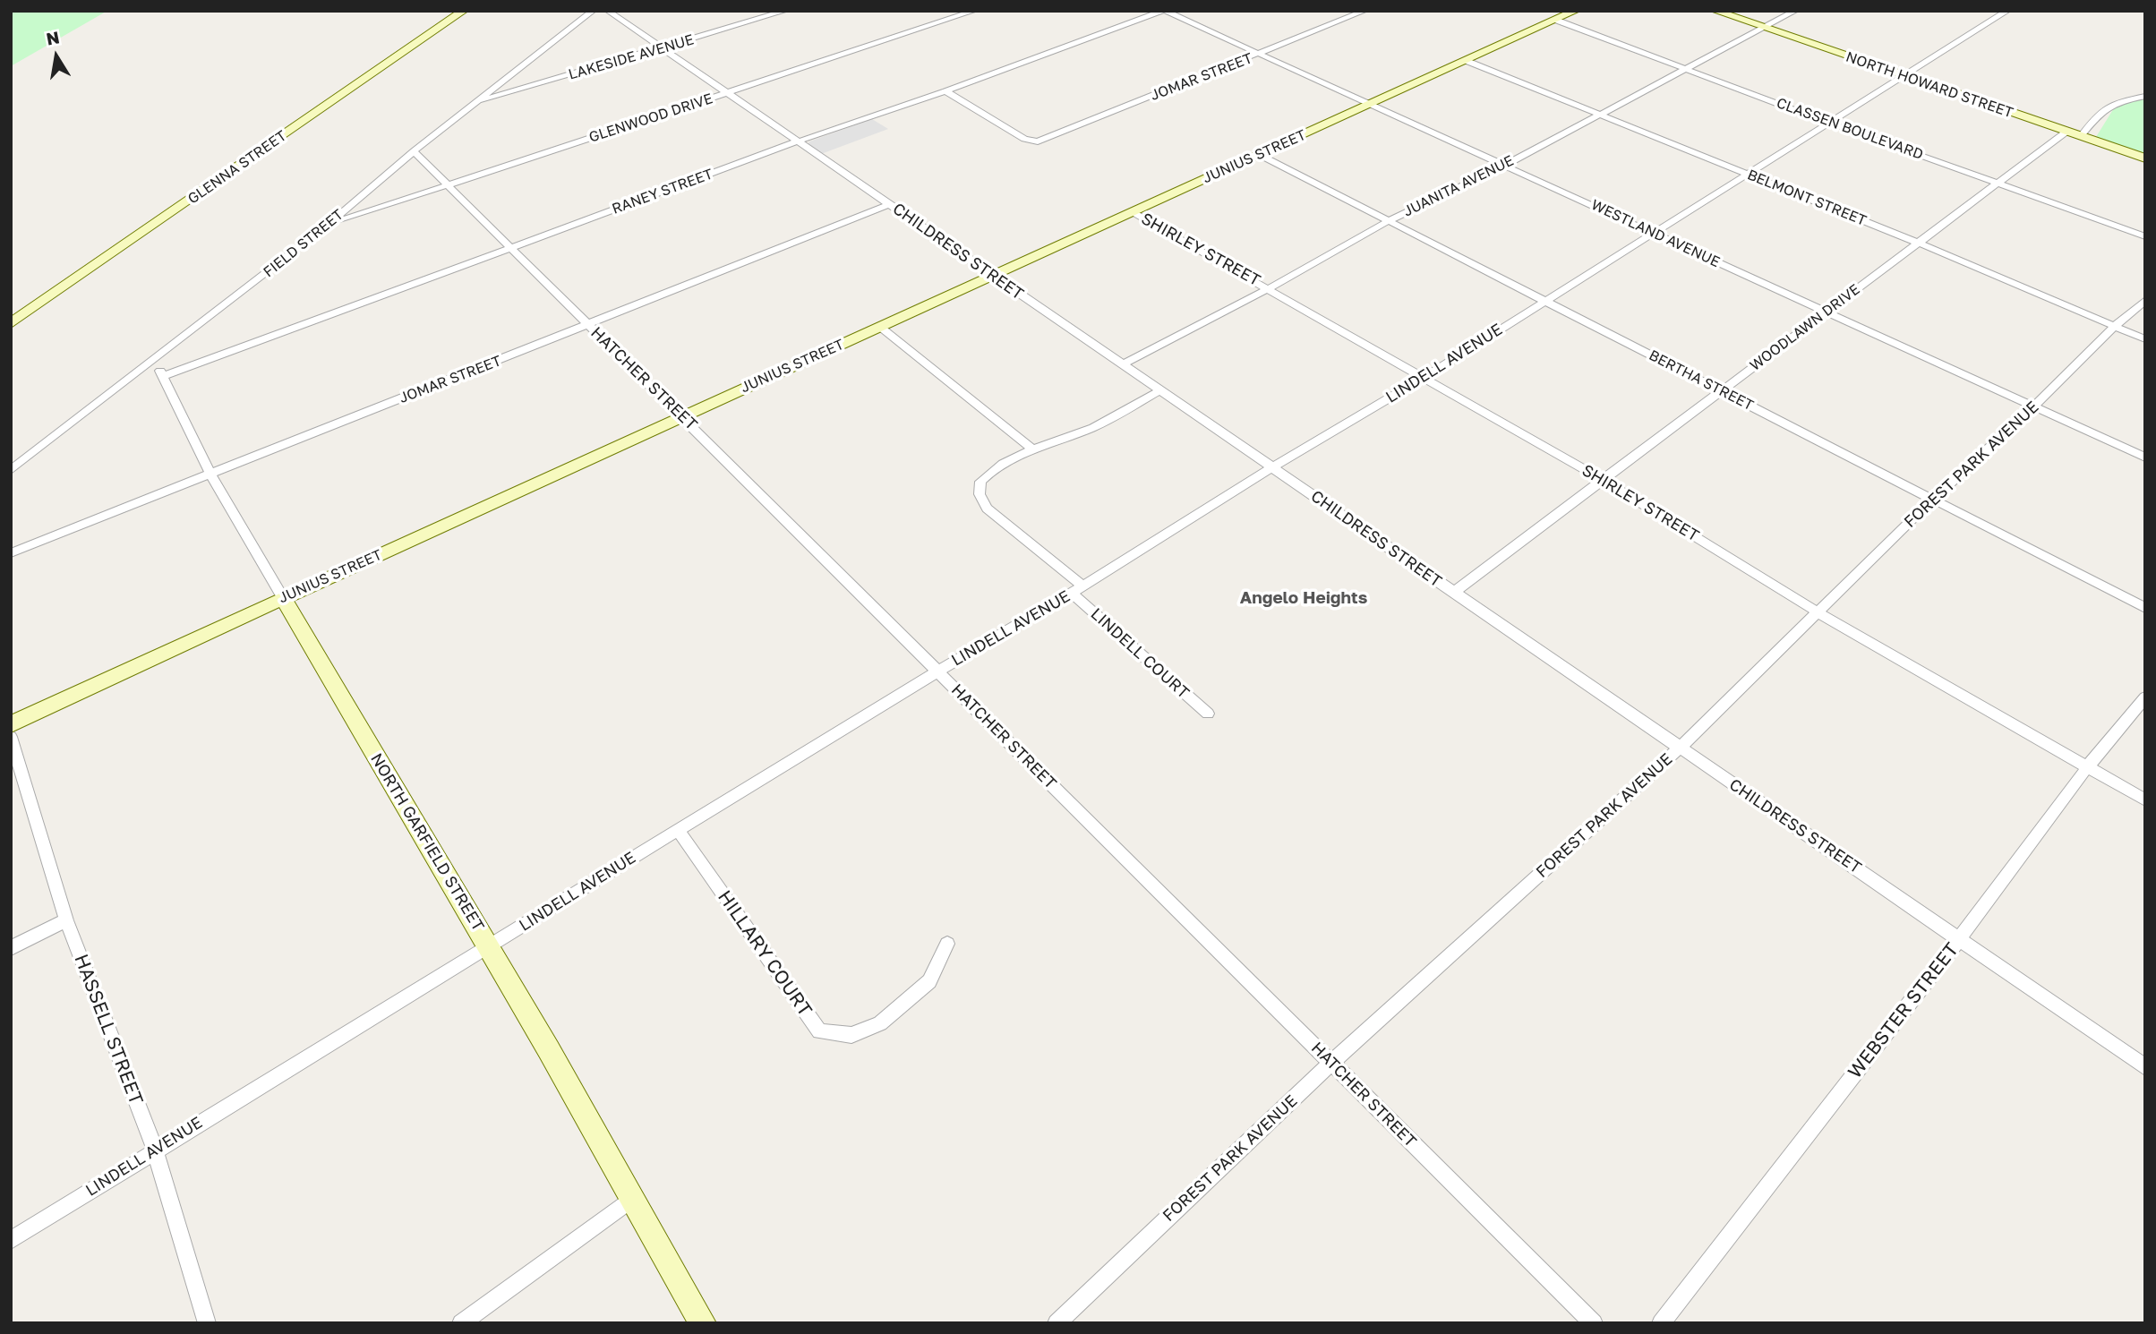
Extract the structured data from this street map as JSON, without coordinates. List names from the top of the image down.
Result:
{
  "streets": {
    "street": [
      "LAKESIDE AVENUE",
      "JOMAR STREET",
      "NORTH HOWARD STREET",
      "GLENWOOD DRIVE",
      "CLASSEN BOULEVARD",
      "JUNIUS STREET",
      "GLENNA STREET",
      "JUANITA AVENUE",
      "RANEY STREET",
      "BELMONT STREET",
      "WESTLAND AVENUE",
      "FIELD STREET",
      "SHIRLEY STREET",
      "CHILDRESS STREET",
      "WOODLAWN DRIVE",
      "LINDELL AVENUE",
      "HATCHER STREET",
      "BERTHA STREET",
      "FOREST PARK AVENUE",
      "LINDELL COURT",
      "NORTH GARFIELD STREET",
      "HILLARY COURT",
      "WEBSTER STREET",
      "HASSELL STREET"
    ]
  },
  "crossings": [
    ["LAKESIDE AVENUE", "FIELD STREET"],
    ["LAKESIDE AVENUE", "CHILDRESS STREET"],
    ["JOMAR STREET", "RANEY STREET"],
    ["JOMAR STREET", "WESTLAND AVENUE"],
    ["JOMAR STREET", "CHILDRESS STREET"],
    ["JOMAR STREET", "HATCHER STREET"],
    ["JOMAR STREET", "NORTH GARFIELD STREET"],
    ["NORTH HOWARD STREET", "JUANITA AVENUE"],
    ["NORTH HOWARD STREET", "WOODLAWN DRIVE"],
    ["NORTH HOWARD STREET", "LINDELL AVENUE"],
    ["GLENWOOD DRIVE", "FIELD STREET"],
    ["GLENWOOD DRIVE", "CHILDRESS STREET"],
    ["GLENWOOD DRIVE", "HATCHER STREET"],
    ["CLASSEN BOULEVARD", "JUNIUS STREET"],
    ["CLASSEN BOULEVARD", "JUANITA AVENUE"],
    ["CLASSEN BOULEVARD", "WOODLAWN DRIVE"],
    ["CLASSEN BOULEVARD", "LINDELL AVENUE"],
    ["JUNIUS STREET", "BELMONT STREET"],
    ["JUNIUS STREET", "WESTLAND AVENUE"],
    ["JUNIUS STREET", "SHIRLEY STREET"],
    ["JUNIUS STREET", "CHILDRESS STREET"],
    ["JUNIUS STREET", "HATCHER STREET"],
    ["JUNIUS STREET", "BERTHA STREET"],
    ["JUNIUS STREET", "NORTH GARFIELD STREET"],
    ["JUANITA AVENUE", "BELMONT STREET"],
    ["JUANITA AVENUE", "WESTLAND AVENUE"],
    ["JUANITA AVENUE", "SHIRLEY STREET"],
    ["JUANITA AVENUE", "CHILDRESS STREET"],
    ["JUANITA AVENUE", "BERTHA STREET"],
    ["RANEY STREET", "WESTLAND AVENUE"],
    ["RANEY STREET", "CHILDRESS STREET"],
    ["RANEY STREET", "HATCHER STREET"],
    ["RANEY STREET", "NORTH GARFIELD STREET"],
    ["BELMONT STREET", "WOODLAWN DRIVE"],
    ["BELMONT STREET", "LINDELL AVENUE"],
    ["BELMONT STREET", "FOREST PARK AVENUE"],
    ["WESTLAND AVENUE", "WOODLAWN DRIVE"],
    ["WESTLAND AVENUE", "LINDELL AVENUE"],
    ["WESTLAND AVENUE", "FOREST PARK AVENUE"],
    ["FIELD STREET", "HATCHER STREET"],
    ["FIELD STREET", "NORTH GARFIELD STREET"],
    ["SHIRLEY STREET", "WOODLAWN DRIVE"],
    ["SHIRLEY STREET", "LINDELL AVENUE"],
    ["SHIRLEY STREET", "FOREST PARK AVENUE"],
    ["SHIRLEY STREET", "WEBSTER STREET"],
    ["CHILDRESS STREET", "WOODLAWN DRIVE"],
    ["CHILDRESS STREET", "LINDELL AVENUE"],
    ["CHILDRESS STREET", "FOREST PARK AVENUE"],
    ["CHILDRESS STREET", "WEBSTER STREET"],
    ["WOODLAWN DRIVE", "BERTHA STREET"],
    ["LINDELL AVENUE", "HATCHER STREET"],
    ["LINDELL AVENUE", "BERTHA STREET"],
    ["LINDELL AVENUE", "LINDELL COURT"],
    ["LINDELL AVENUE", "NORTH GARFIELD STREET"],
    ["LINDELL AVENUE", "HILLARY COURT"],
    ["LINDELL AVENUE", "HASSELL STREET"],
    ["HATCHER STREET", "FOREST PARK AVENUE"],
    ["BERTHA STREET", "FOREST PARK AVENUE"]
  ],
  "districts": ["Angelo Heights"],
  "north": "top"
}
